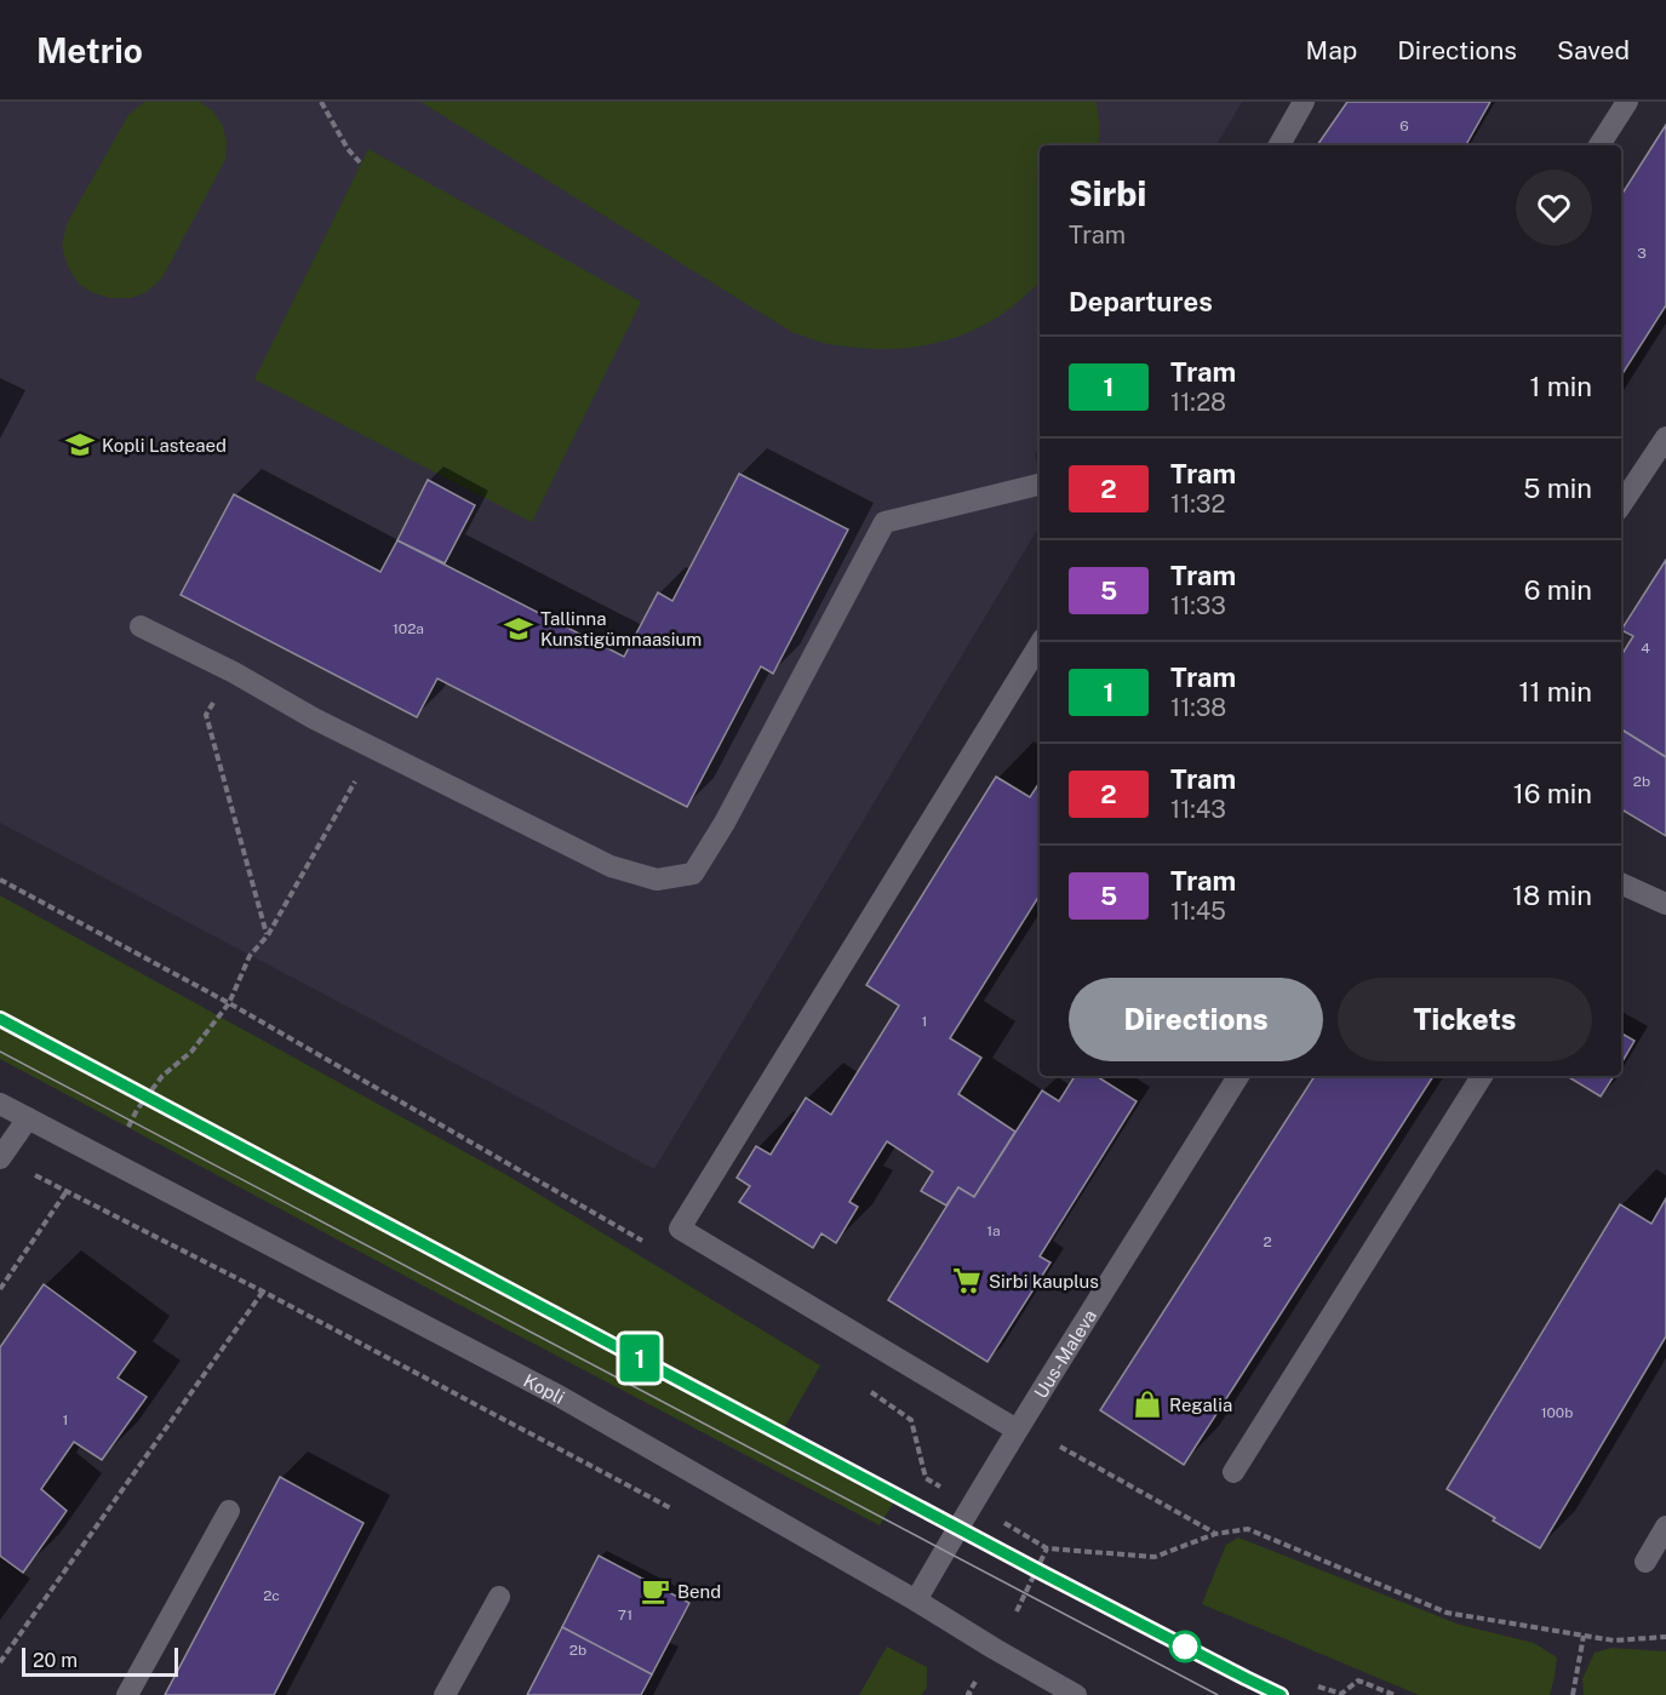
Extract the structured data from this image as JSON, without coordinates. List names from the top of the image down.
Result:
{
  "streets": {
    "street": ["Uus-Maleva", "Kopli"]
  },
  "crossings": [
    ["Uus-Maleva", "Kopli"]
  ],
  "places": {
    "school or university": ["Kopli Lasteaed", "Tallinna Kunstigümnaasium"],
    "supermarket": ["Sirbi kauplus"],
    "shop": ["Regalia"],
    "cafe": ["Bend"]
  },
  "lines": ["tram line 1"],
  "house_numbers": [
    "6",
    "3",
    "102a",
    "4",
    "2b",
    "1",
    "1a",
    "2",
    "100b",
    "1",
    "2c",
    "71",
    "2b"
  ],
  "scale_bar": "20 m",
  "page": {
    "header": "Metrio",
    "nav": ["Map", "Directions", "Saved"],
    "on_map": "1",
    "heading": [
      ["Sirbi", "Tram"],
      "Departures"
    ],
    "list": [
      {
        "mark": "1",
        "name": "Tram",
        "note": "11:28",
        "value": "1 min"
      },
      {
        "mark": "2",
        "name": "Tram",
        "note": "11:32",
        "value": "5 min"
      },
      {
        "mark": "5",
        "name": "Tram",
        "note": "11:33",
        "value": "6 min"
      },
      {
        "mark": "1",
        "name": "Tram",
        "note": "11:38",
        "value": "11 min"
      },
      {
        "mark": "2",
        "name": "Tram",
        "note": "11:43",
        "value": "16 min"
      },
      {
        "mark": "5",
        "name": "Tram",
        "note": "11:45",
        "value": "18 min"
      }
    ],
    "buttons": ["Directions", "Tickets"],
    "scale": "20 m"
  }
}
